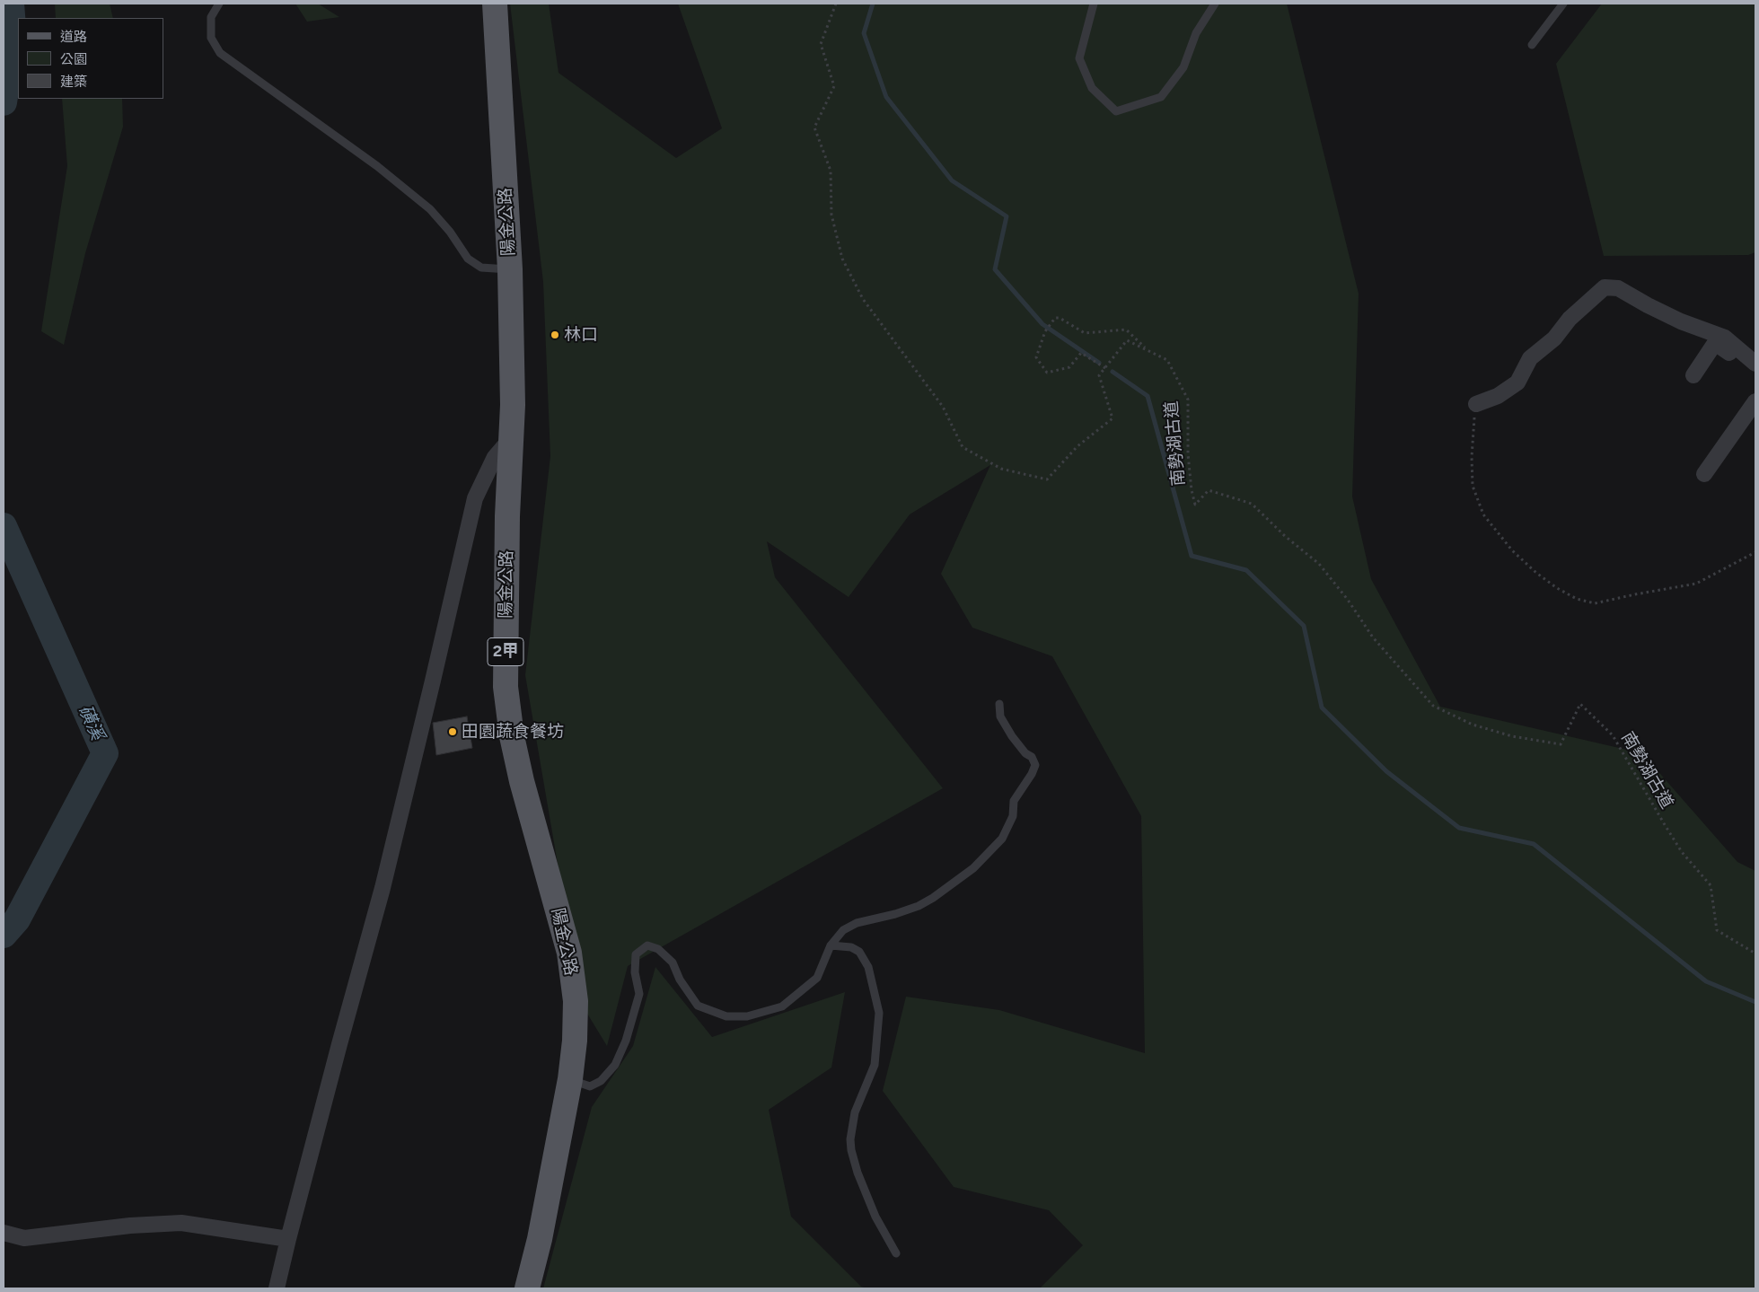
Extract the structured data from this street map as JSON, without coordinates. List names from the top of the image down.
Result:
{
  "streets": {
    "main road": ["陽金公路", "2甲"],
    "path": ["南勢湖古道"]
  },
  "water": ["磺溪"],
  "places": ["林口", "田園蔬食餐坊"],
  "legend": ["道路", "公園", "建築"]
}
